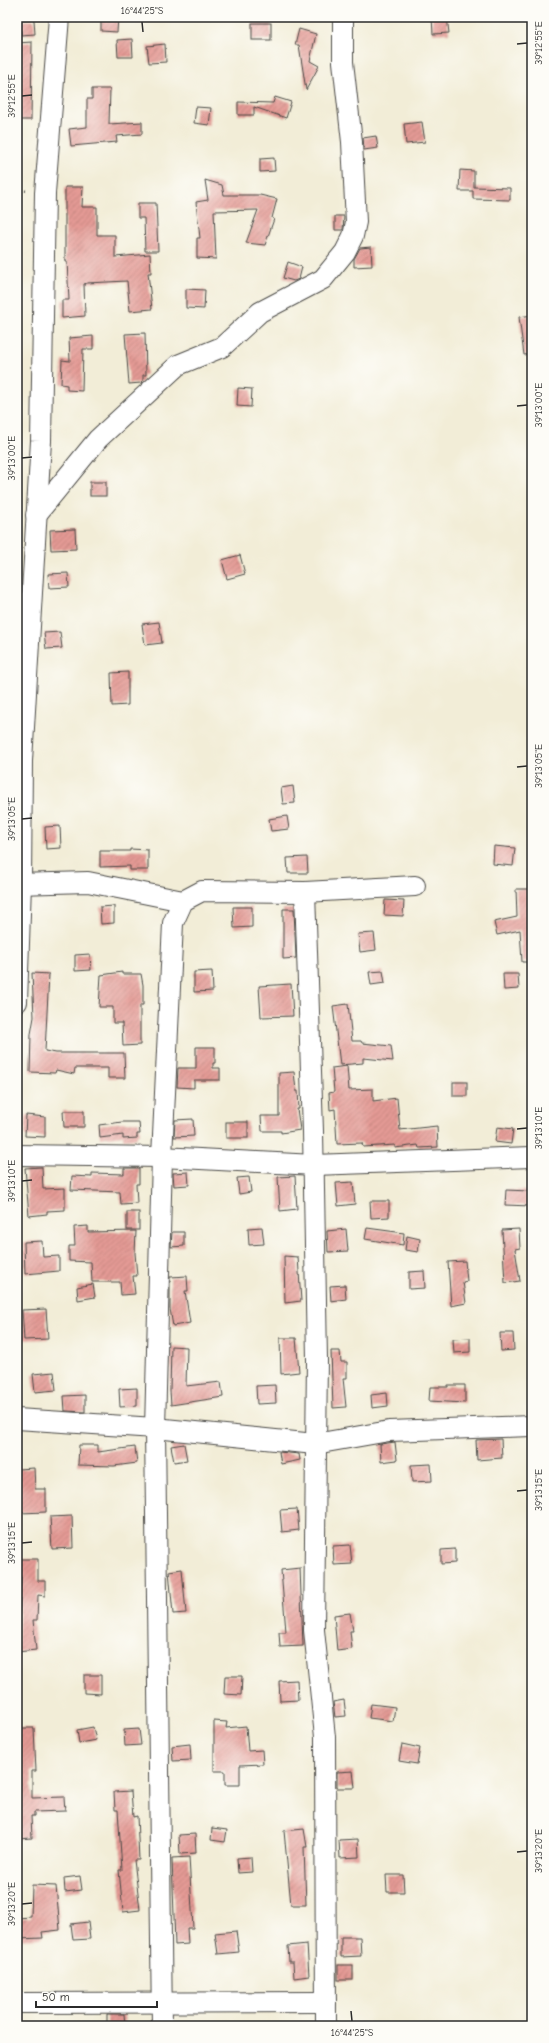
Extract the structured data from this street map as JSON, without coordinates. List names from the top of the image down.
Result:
{
  "scale_bar": "50 m",
  "coordinates": [
    "16°44'25\"S",
    "39°12'55\"E",
    "39°13'00\"E",
    "39°13'05\"E",
    "39°13'10\"E",
    "39°13'15\"E",
    "39°13'20\"E"
  ]
}
